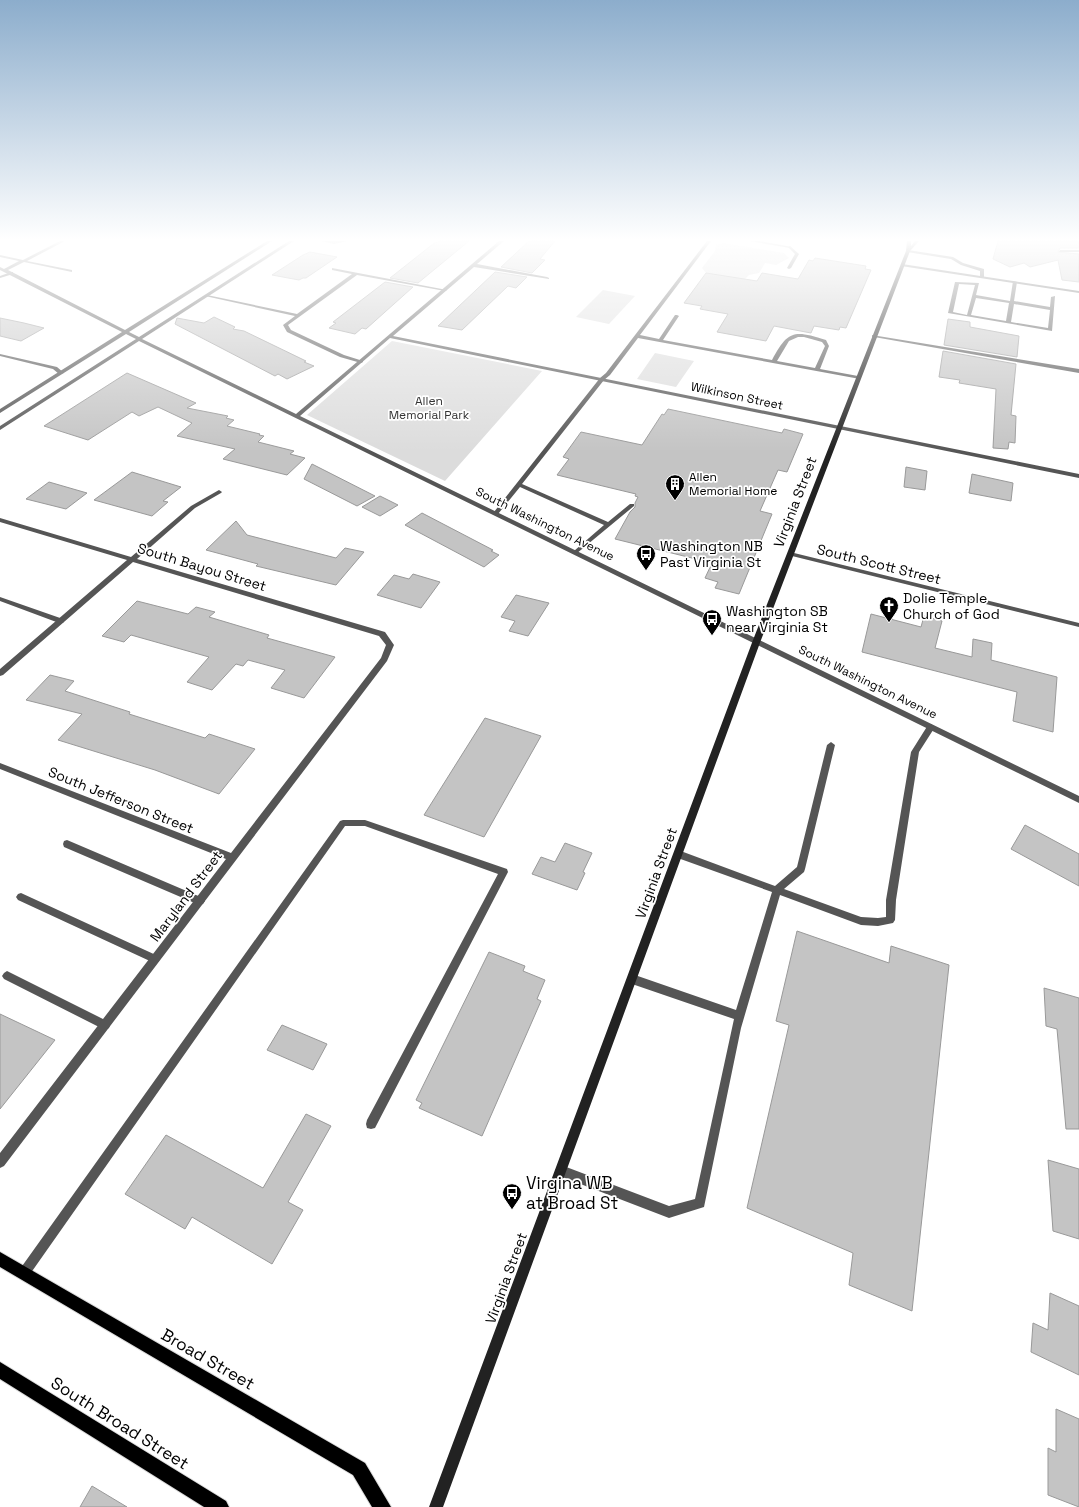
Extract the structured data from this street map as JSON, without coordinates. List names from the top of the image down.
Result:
{
  "streets": {
    "main road": ["Broad Street", "South Broad Street"],
    "street": [
      "Wilkinson Street",
      "Virginia Street",
      "South Washington Avenue",
      "South Scott Street",
      "South Bayou Street",
      "South Jefferson Street",
      "Maryland Street"
    ]
  },
  "crossings": [
    ["Wilkinson Street", "Virginia Street"],
    ["Virginia Street", "South Washington Avenue"],
    ["Virginia Street", "South Scott Street"],
    ["South Bayou Street", "Maryland Street"],
    ["South Jefferson Street", "Maryland Street"]
  ],
  "parks": ["Allen Memorial Park"],
  "places": {
    "building": ["Allen Memorial Home"],
    "bus stop": ["Washington NB Past Virginia St", "Washington SB near Virginia St", "Virgina WB at Broad St"],
    "church": ["Dolie Temple Church of God"]
  }
}
